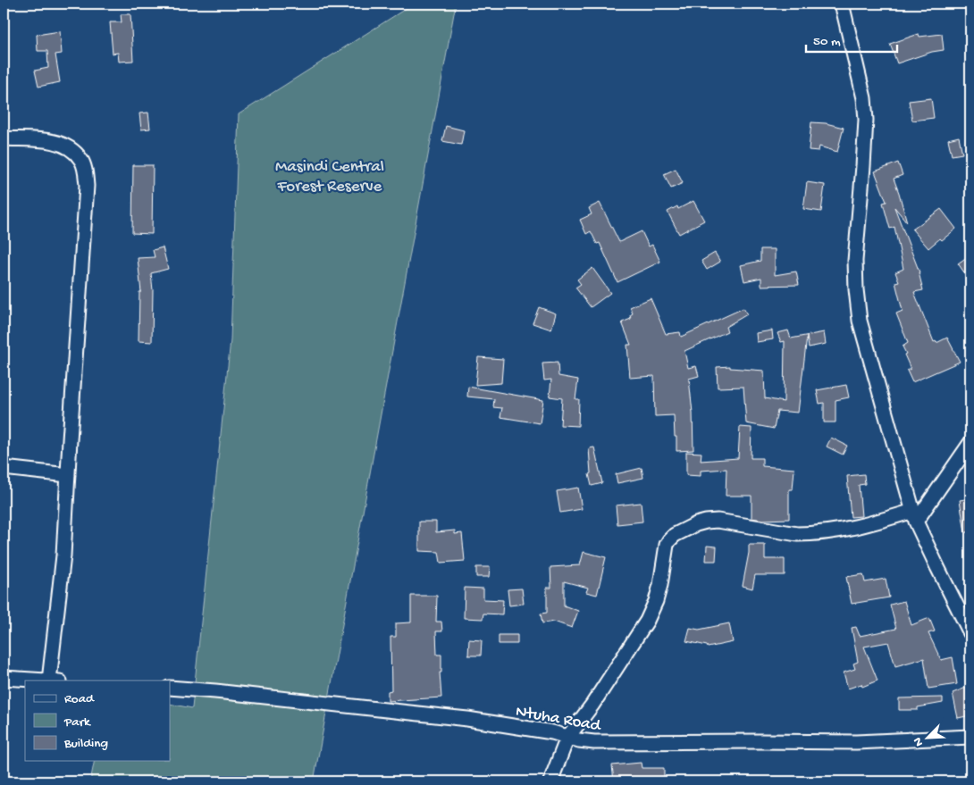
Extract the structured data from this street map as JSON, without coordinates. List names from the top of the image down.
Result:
{
  "streets": {
    "street": ["Ntuha Road"]
  },
  "parks": ["Masindi Central Forest Reserve"],
  "legend": ["Road", "Park", "Building"],
  "scale_bar": "50 m",
  "north": "bottom left"
}
